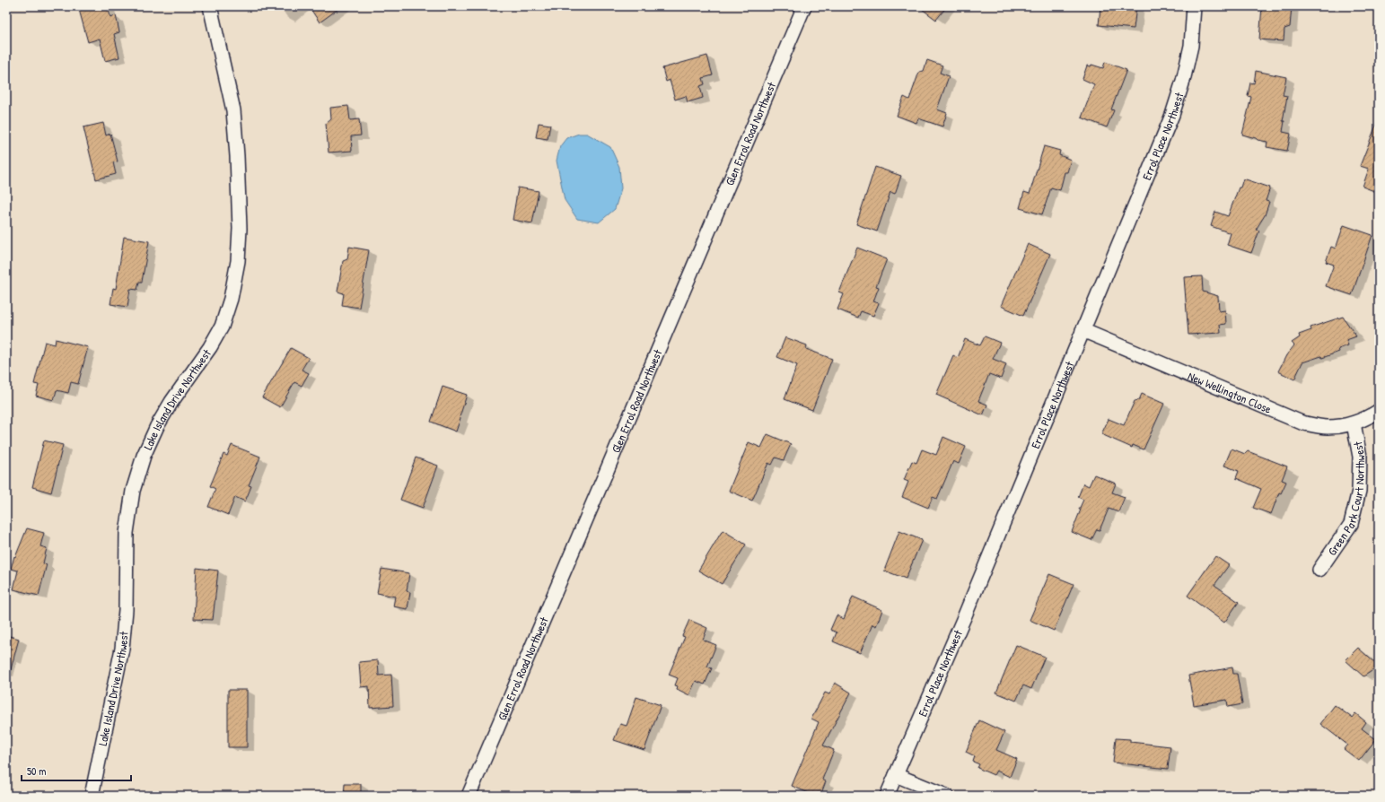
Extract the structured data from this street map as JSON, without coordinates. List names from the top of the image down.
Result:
{
  "streets": {
    "street": [
      "Glen Errol Road Northwest",
      "Errol Place Northwest",
      "New Wellington Close",
      "Lake Island Drive Northwest",
      "Green Park Court Northwest"
    ]
  },
  "crossings": [
    ["Errol Place Northwest", "New Wellington Close"],
    ["New Wellington Close", "Green Park Court Northwest"]
  ],
  "scale_bar": "50 m"
}
